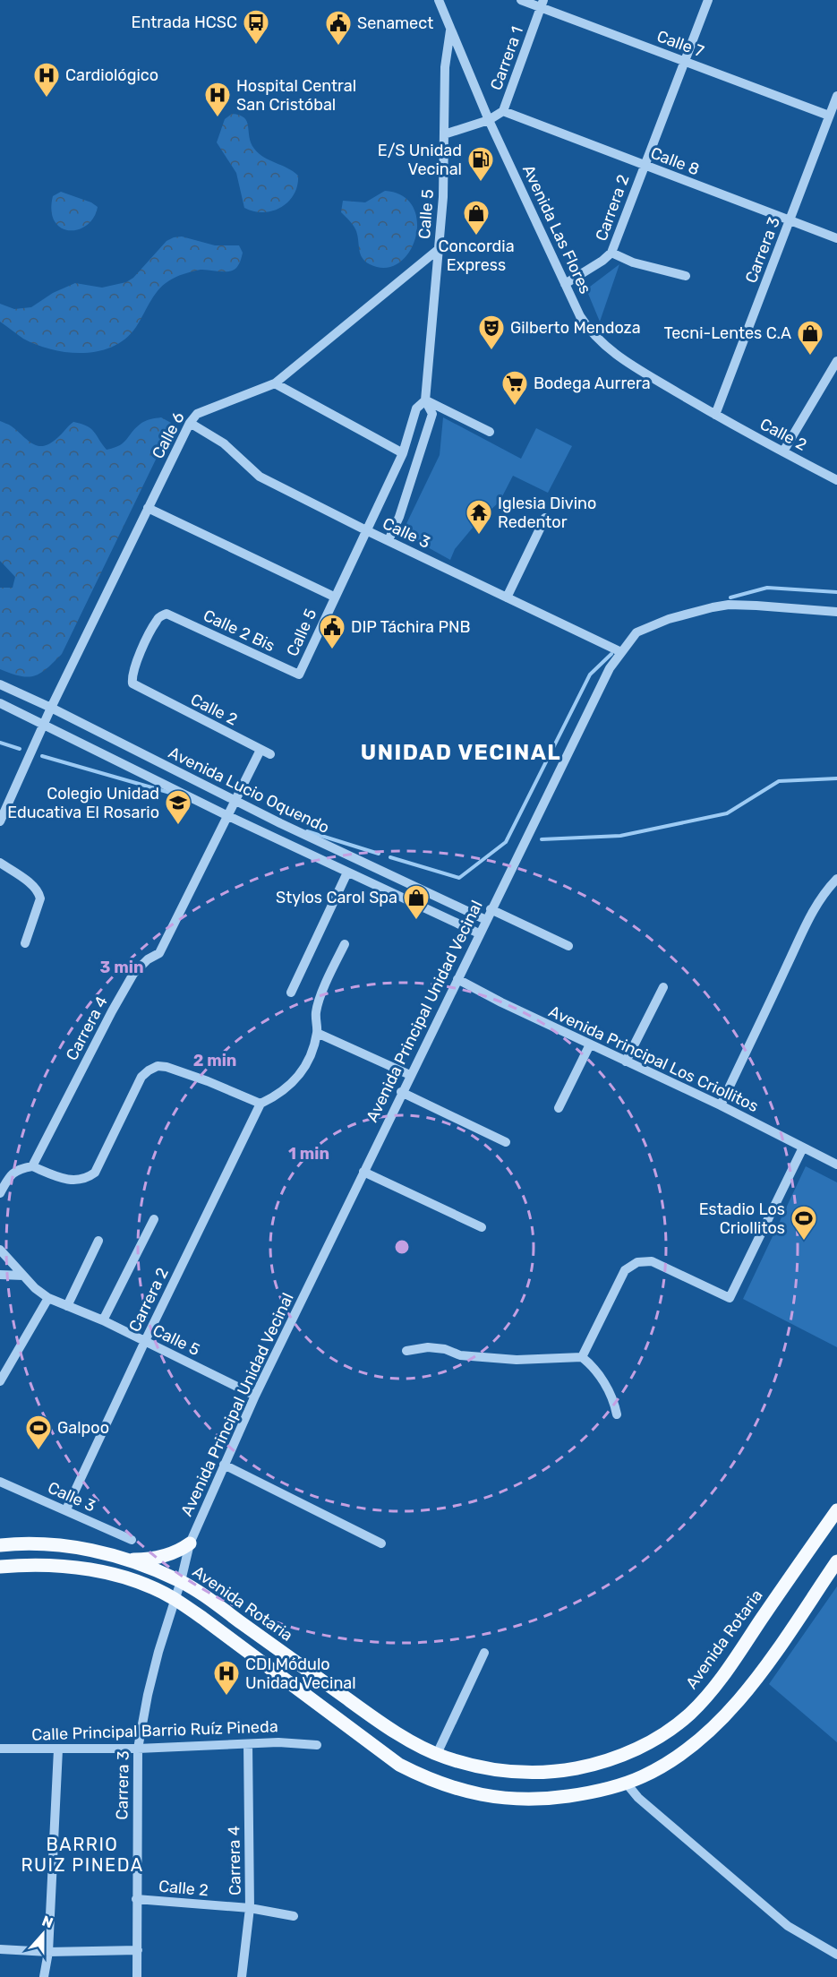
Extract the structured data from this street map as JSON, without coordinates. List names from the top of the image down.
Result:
{
  "streets": {
    "main road": ["Avenida Rotaria"],
    "street": [
      "Calle 7",
      "Carrera 1",
      "Calle 8",
      "Carrera 2",
      "Calle 5",
      "Avenida Las Flores",
      "Carrera 3",
      "Calle 2",
      "Calle 6",
      "Calle 3",
      "Calle 2 Bis",
      "Avenida Lucio Oquendo",
      "Avenida Principal Unidad Vecinal",
      "Carrera 4",
      "Avenida Principal Los Criollitos",
      "Calle Principal Barrio Ruíz Pineda"
    ]
  },
  "crossings": [
    ["Calle 7", "Carrera 1"],
    ["Calle 7", "Carrera 2"],
    ["Calle 7", "Carrera 3"],
    ["Carrera 1", "Calle 8"],
    ["Carrera 1", "Calle 5"],
    ["Carrera 1", "Avenida Las Flores"],
    ["Calle 8", "Carrera 2"],
    ["Calle 8", "Carrera 3"],
    ["Carrera 2", "Calle 5"],
    ["Carrera 2", "Avenida Las Flores"],
    ["Carrera 2", "Calle 3"],
    ["Calle 5", "Avenida Las Flores"],
    ["Calle 5", "Calle 6"],
    ["Calle 5", "Calle 3"],
    ["Calle 5", "Calle 2 Bis"],
    ["Calle 5", "Avenida Principal Unidad Vecinal"],
    ["Avenida Las Flores", "Carrera 3"],
    ["Avenida Las Flores", "Calle 2"],
    ["Carrera 3", "Calle 2"],
    ["Carrera 3", "Avenida Principal Unidad Vecinal"],
    ["Carrera 3", "Calle Principal Barrio Ruíz Pineda"],
    ["Calle 2", "Calle 2 Bis"],
    ["Calle 2", "Carrera 4"],
    ["Calle 6", "Calle 3"],
    ["Calle 6", "Avenida Lucio Oquendo"],
    ["Calle 3", "Avenida Principal Unidad Vecinal"],
    ["Avenida Lucio Oquendo", "Avenida Principal Unidad Vecinal"],
    ["Avenida Lucio Oquendo", "Carrera 4"],
    ["Avenida Principal Unidad Vecinal", "Avenida Principal Los Criollitos"],
    ["Avenida Principal Unidad Vecinal", "Avenida Rotaria"],
    ["Carrera 4", "Calle Principal Barrio Ruíz Pineda"]
  ],
  "districts": ["UNIDAD VECINAL", "BARRIO RUIZ PINEDA"],
  "places": {
    "bus stop": ["Entrada HCSC"],
    "public building": ["Senamect", "DIP Táchira PNB"],
    "hospital": ["Cardiológico", "Hospital Central San Cristóbal", "CDI Módulo Unidad Vecinal"],
    "fuel station": ["E/S Unidad Vecinal"],
    "shop": ["Concordia Express", "Tecni-Lentes C.A", "Stylos Carol Spa"],
    "theatre": ["Gilberto Mendoza"],
    "supermarket": ["Bodega Aurrera"],
    "temple": ["Iglesia Divino Redentor"],
    "school or university": ["Colegio Unidad Educativa El Rosario"],
    "sports": ["Estadio Los Criollitos", "Galpoo"]
  },
  "north": "top",
  "rings": ["3 min", "2 min", "1 min"]
}
